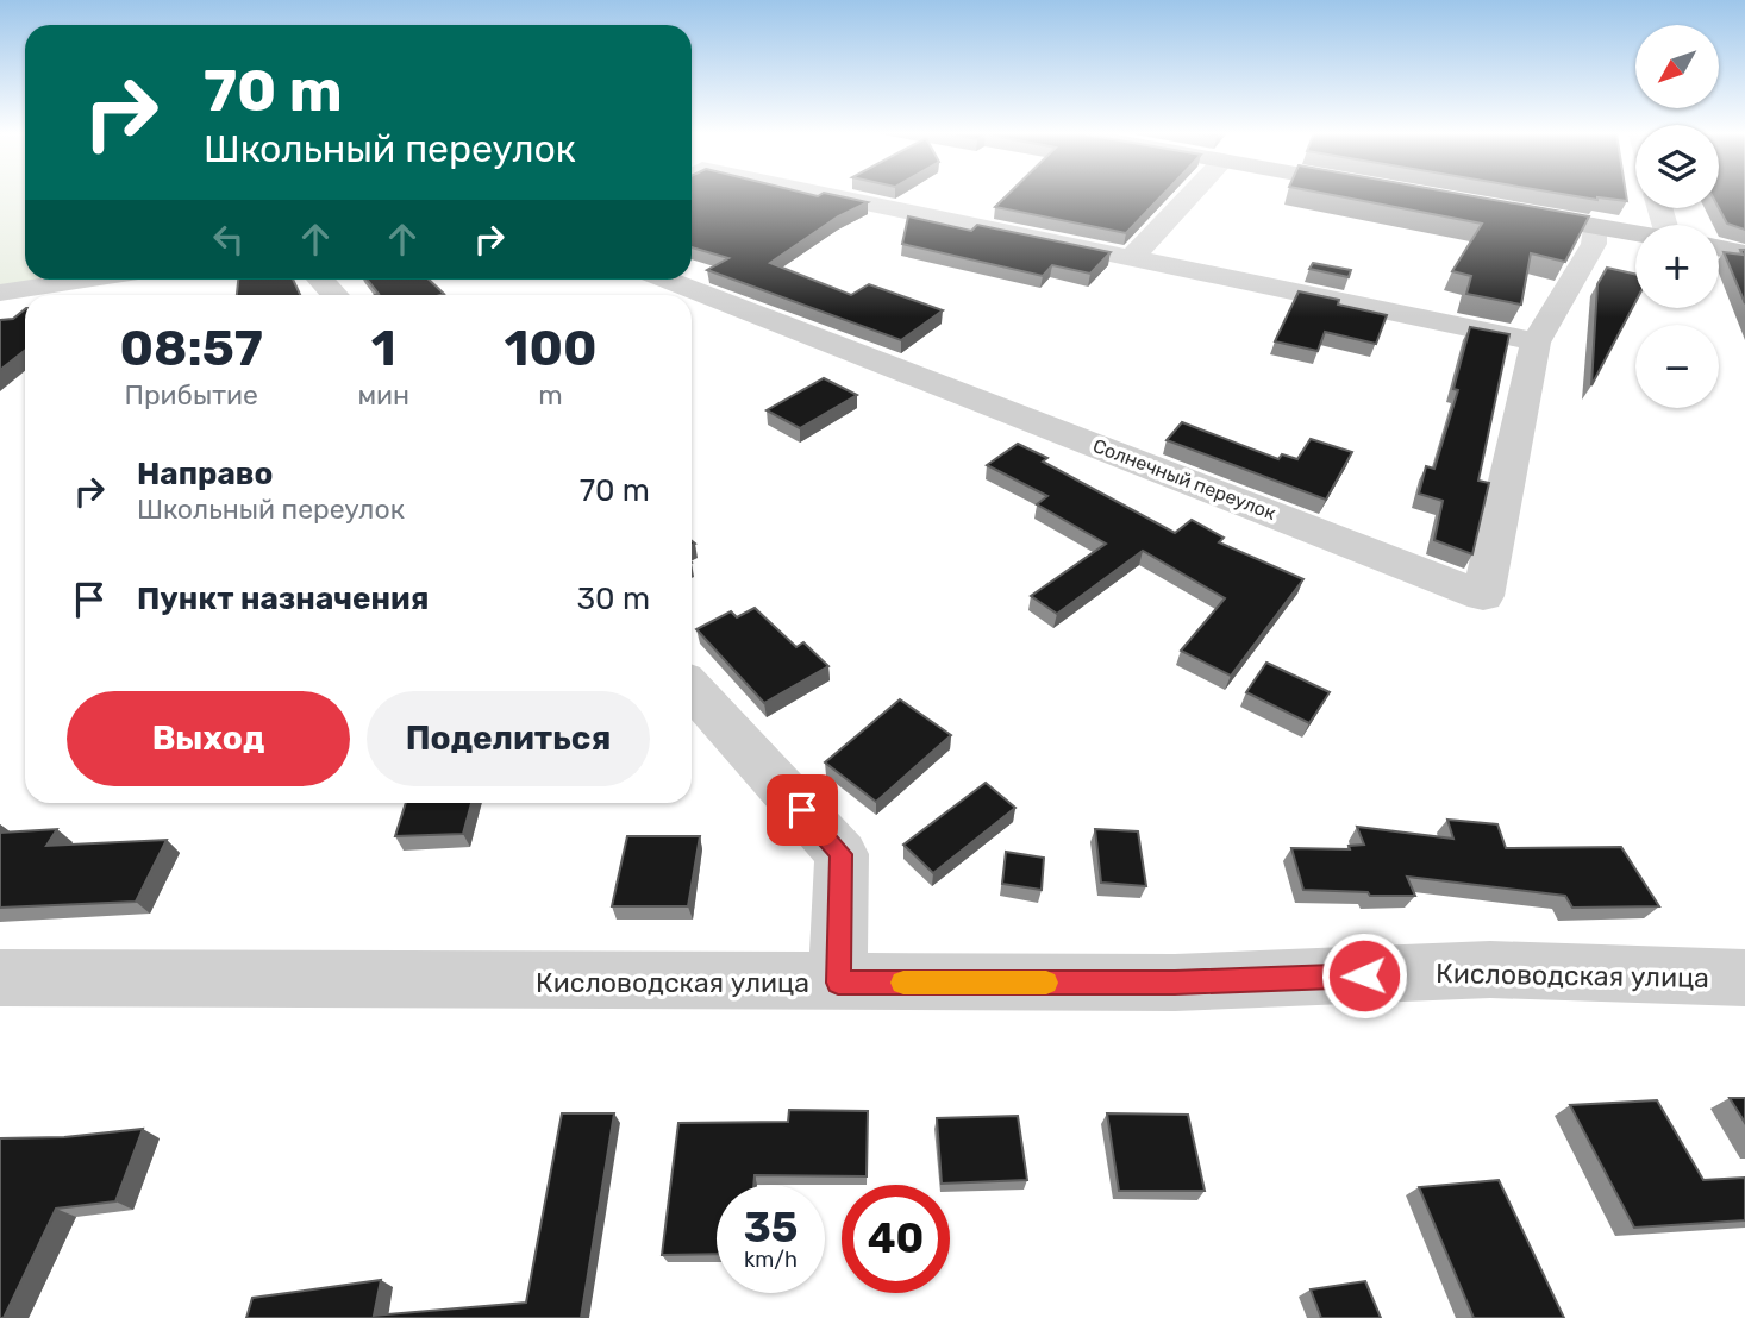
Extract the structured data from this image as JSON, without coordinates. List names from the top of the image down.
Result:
{
  "streets": {
    "street": ["Солнечный переулок", "Кисловодская улица"]
  },
  "north": "bottom left",
  "page": {
    "map_buttons": ["+", "−"],
    "turn": ["70 m", "Школьный переулок"],
    "eta": [
      "08:57",
      "Прибытие",
      "1",
      "мин",
      "100",
      "m"
    ],
    "list": [
      {
        "name": "Направо",
        "note": "Школьный переулок",
        "value": "70 m"
      },
      {
        "name": "Пункт назначения",
        "value": "30 m"
      }
    ],
    "buttons": ["Выход", "Поделиться"],
    "speed": "35 km/h",
    "limit": "40"
  }
}
